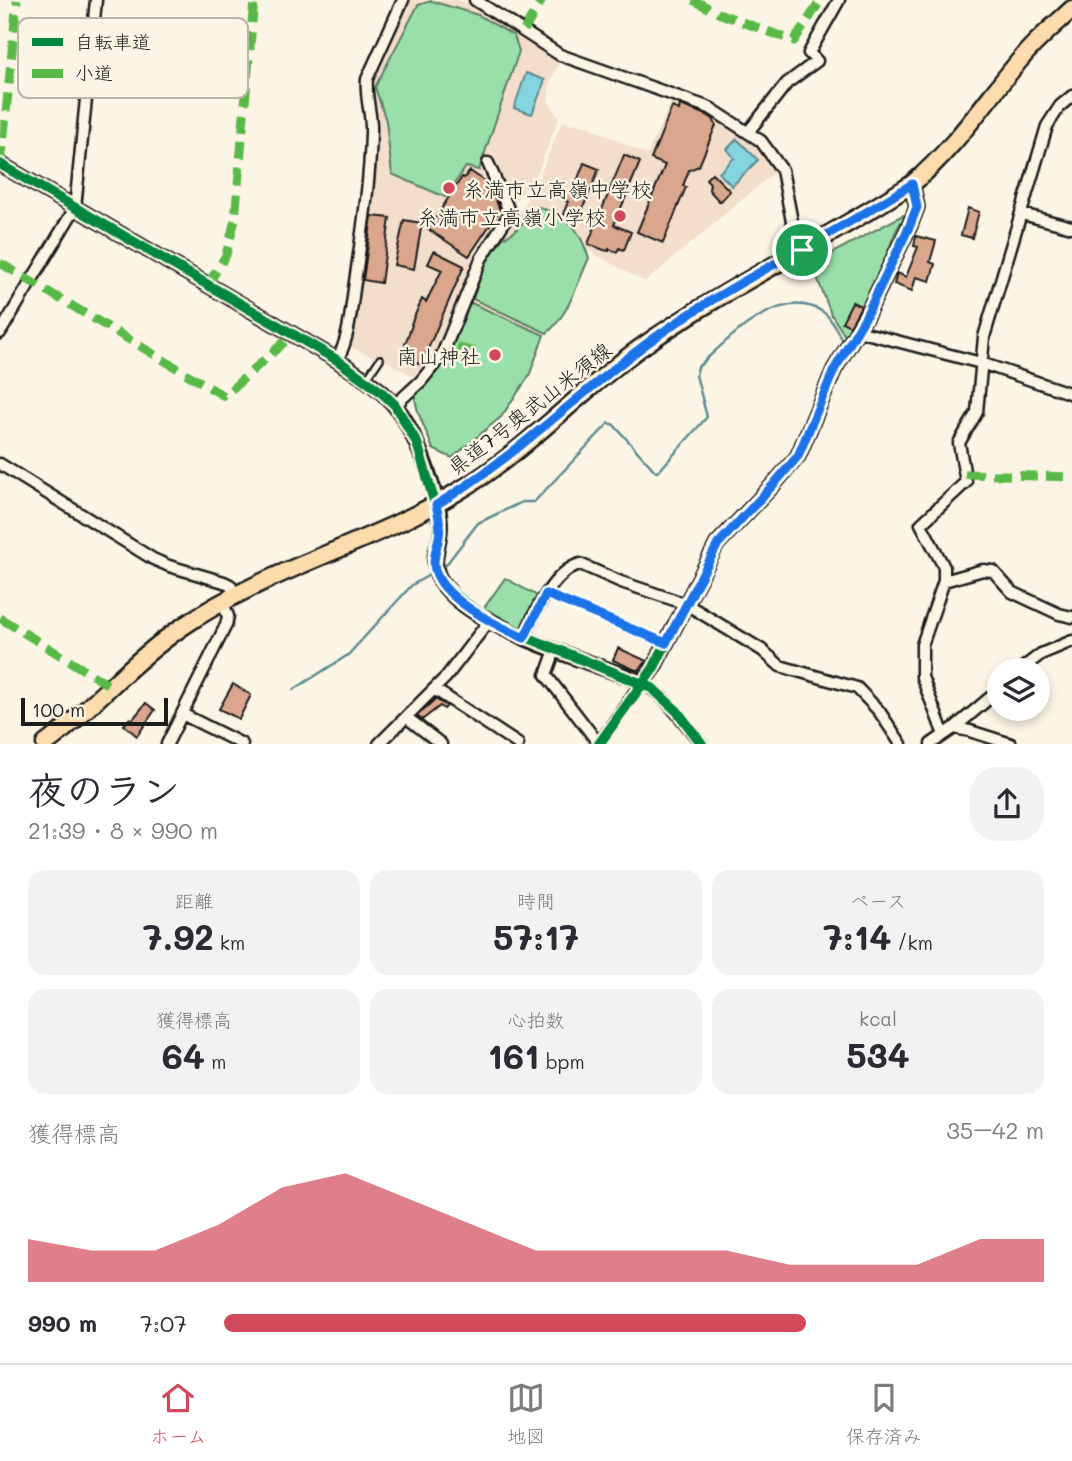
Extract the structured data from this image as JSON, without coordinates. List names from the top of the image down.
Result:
{
  "streets": {
    "main road": ["県道7号奥武山米須線"]
  },
  "places": ["糸満市立高嶺中学校", "糸満市立高嶺小学校", "南山神社"],
  "legend": ["自転車道", "小道"],
  "scale_bar": "100 m",
  "page": {
    "scale": "100 m",
    "heading": ["夜のラン", "21:39 · 8 × 990 m"],
    "stats": [
      ["距離", "7.92 km"],
      ["時間", "57:17"],
      ["ペース", "7:14 /km"],
      ["獲得標高", "64 m"],
      ["心拍数", "161 bpm"],
      ["kcal", "534"]
    ],
    "chart": ["獲得標高", "35–42 m"],
    "list": [
      {
        "name": "990 m",
        "note": "7:07"
      }
    ],
    "tabs": ["ホーム", "地図", "保存済み"]
  }
}
